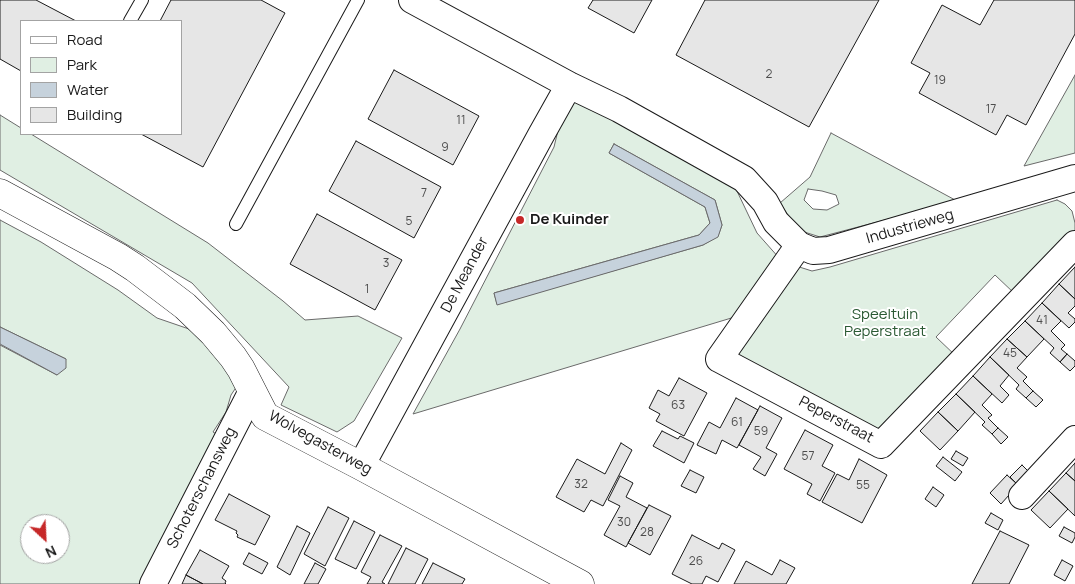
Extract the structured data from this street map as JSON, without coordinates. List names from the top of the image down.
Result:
{
  "streets": {
    "street": [
      "Industrieweg",
      "De Meander",
      "Peperstraat",
      "Wolvegasterweg",
      "Schoterschansweg"
    ]
  },
  "crossings": [
    ["Industrieweg", "Peperstraat"],
    ["De Meander", "Wolvegasterweg"],
    ["Wolvegasterweg", "Schoterschansweg"]
  ],
  "parks": ["Speeltuin Peperstraat"],
  "places": ["De Kuinder"],
  "house_numbers": [
    "2",
    "19",
    "17",
    "11",
    "9",
    "7",
    "5",
    "3",
    "1",
    "41",
    "45",
    "63",
    "61",
    "59",
    "57",
    "32",
    "55",
    "30",
    "28",
    "26"
  ],
  "legend": [
    "Road",
    "Park",
    "Water",
    "Building"
  ],
  "north": "bottom right"
}
